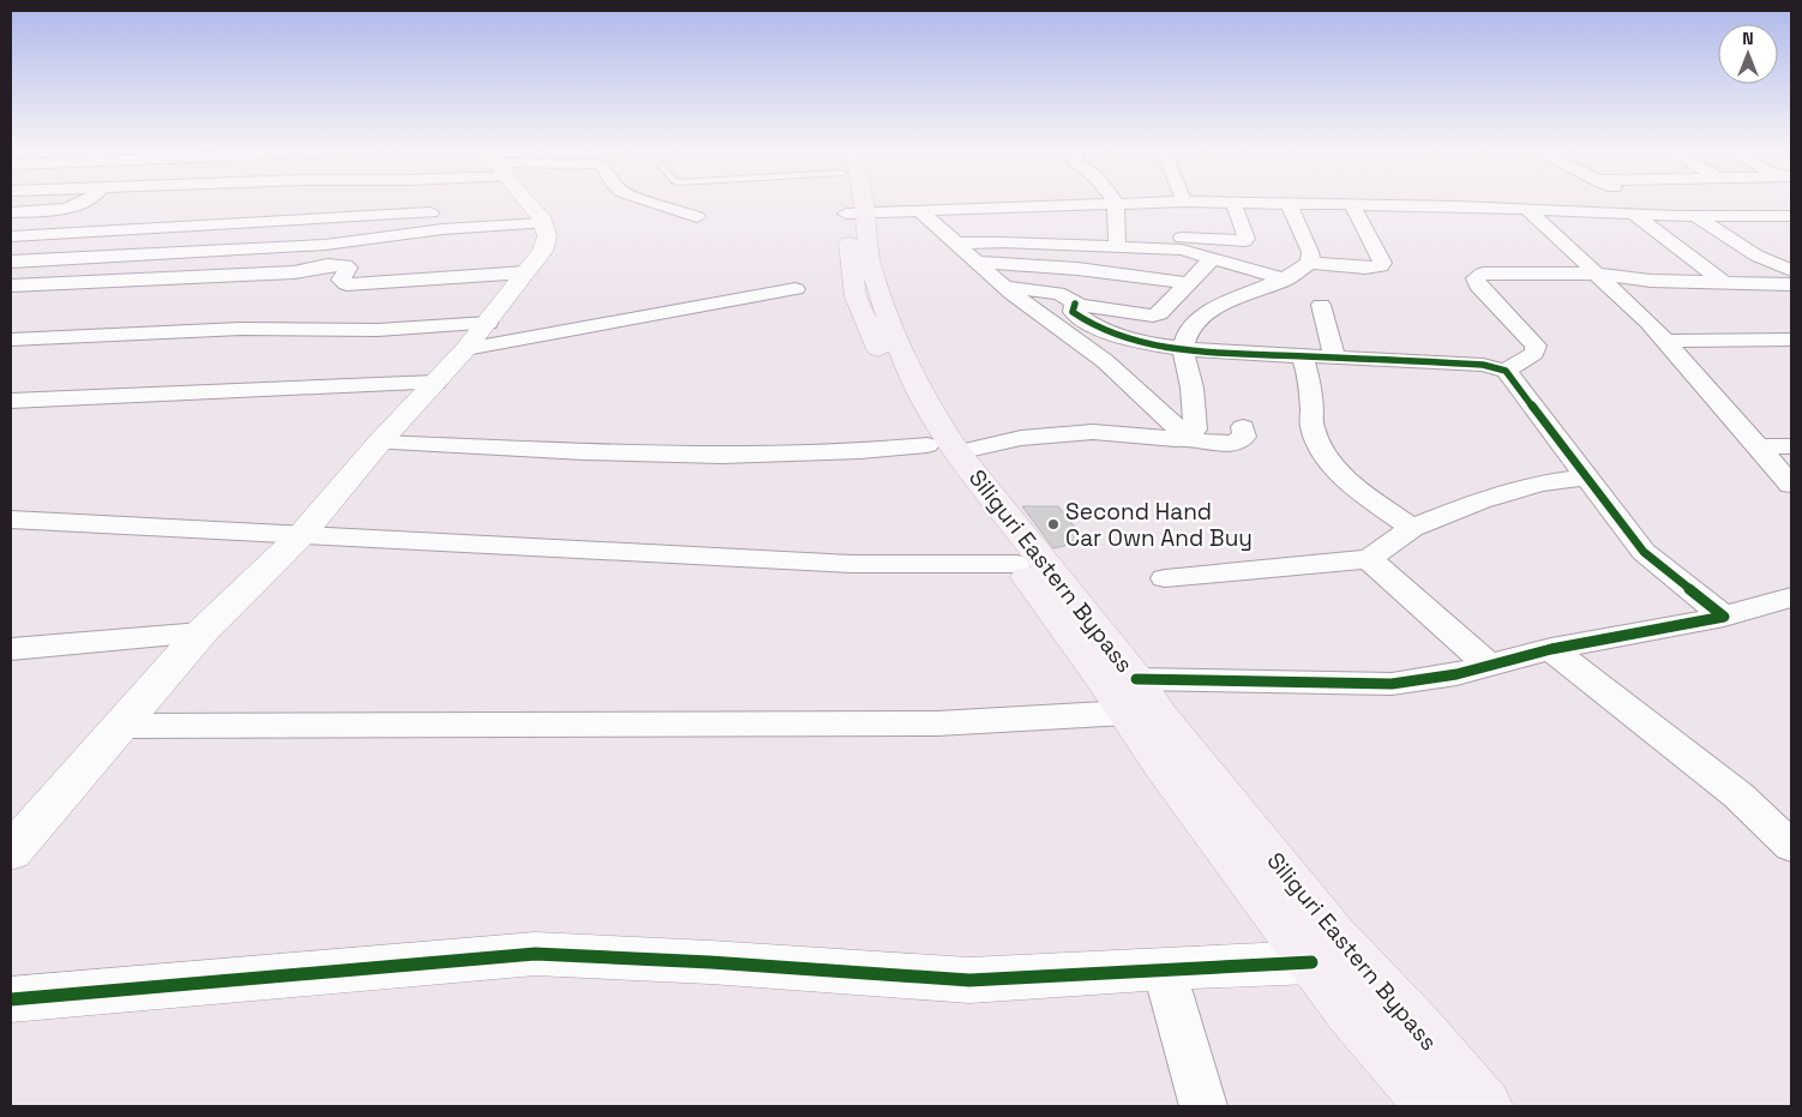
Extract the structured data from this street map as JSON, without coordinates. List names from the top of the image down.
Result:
{
  "streets": {
    "main road": ["Siliguri Eastern Bypass"]
  },
  "places": ["Second Hand Car Own And Buy"],
  "north": "top"
}
